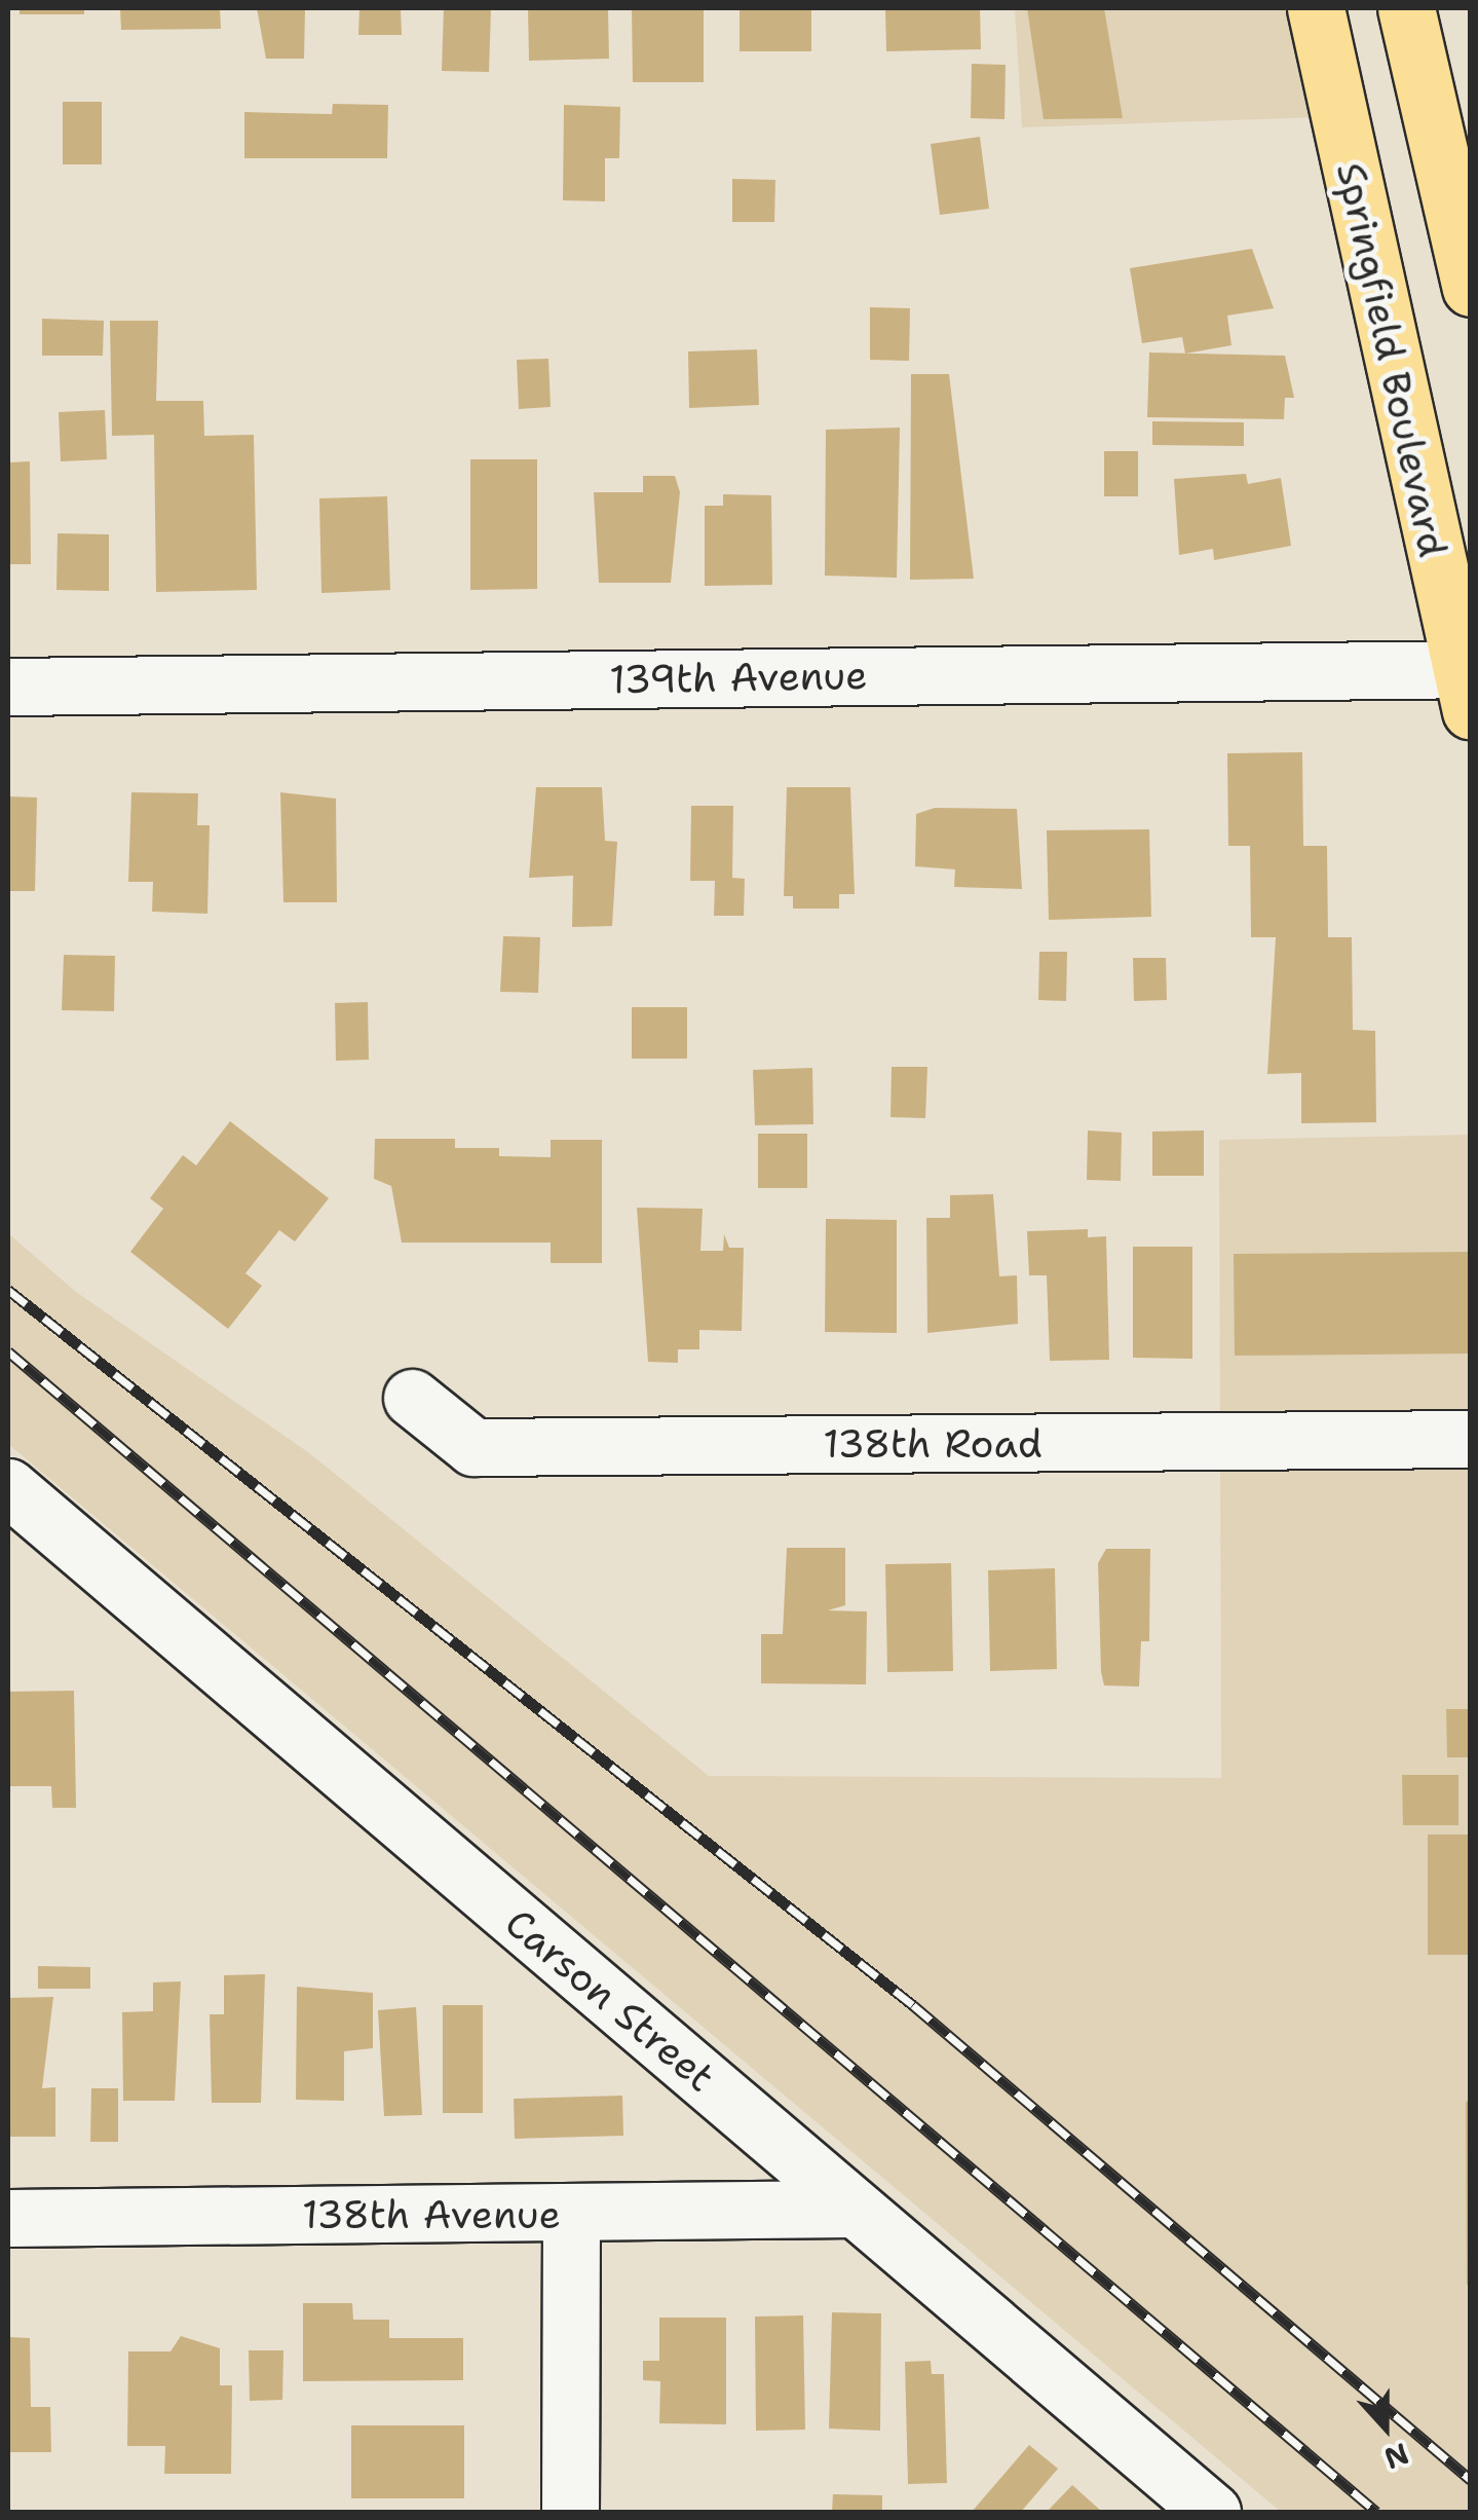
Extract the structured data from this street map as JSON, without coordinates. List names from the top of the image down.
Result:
{
  "streets": {
    "main road": ["Springfield Boulevard"],
    "street": [
      "139th Avenue",
      "138th Road",
      "Carson Street",
      "138th Avenue"
    ]
  },
  "crossings": [
    ["Springfield Boulevard", "139th Avenue"],
    ["Carson Street", "138th Avenue"]
  ],
  "north": "bottom"
}
